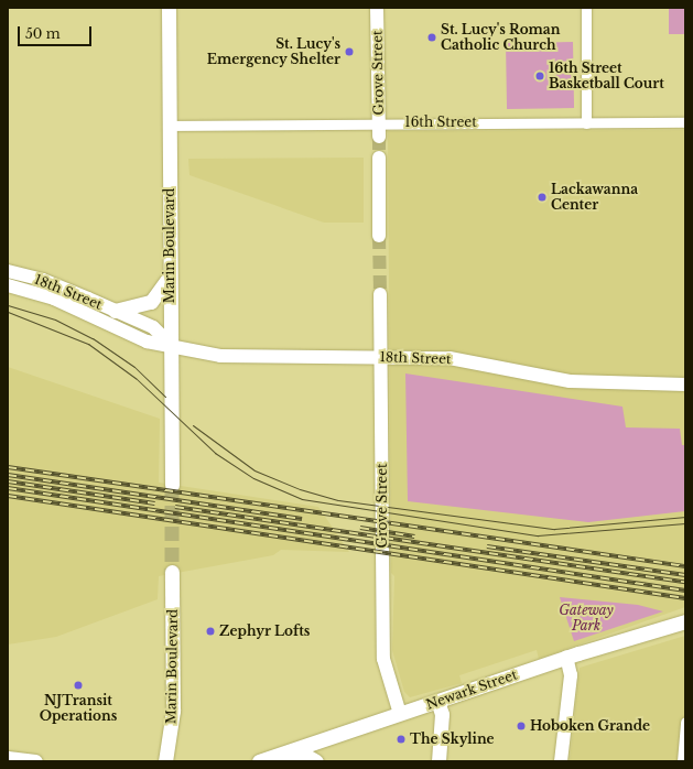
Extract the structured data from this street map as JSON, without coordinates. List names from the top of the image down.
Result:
{
  "streets": {
    "main road": ["Marin Boulevard", "Newark Street"],
    "street": ["Grove Street", "16th Street", "18th Street"]
  },
  "crossings": [
    ["Grove Street", "16th Street"],
    ["Grove Street", "18th Street"],
    ["Grove Street", "Newark Street"],
    ["16th Street", "Marin Boulevard"],
    ["Marin Boulevard", "18th Street"]
  ],
  "parks": ["Gateway Park"],
  "places": [
    "St. Lucy's Roman Catholic Church",
    "St. Lucy's Emergency Shelter",
    "16th Street Basketball Court",
    "Lackawanna Center",
    "Zephyr Lofts",
    "NJTransit Operations",
    "Hoboken Grande",
    "The Skyline"
  ],
  "scale_bar": "50 m"
}
